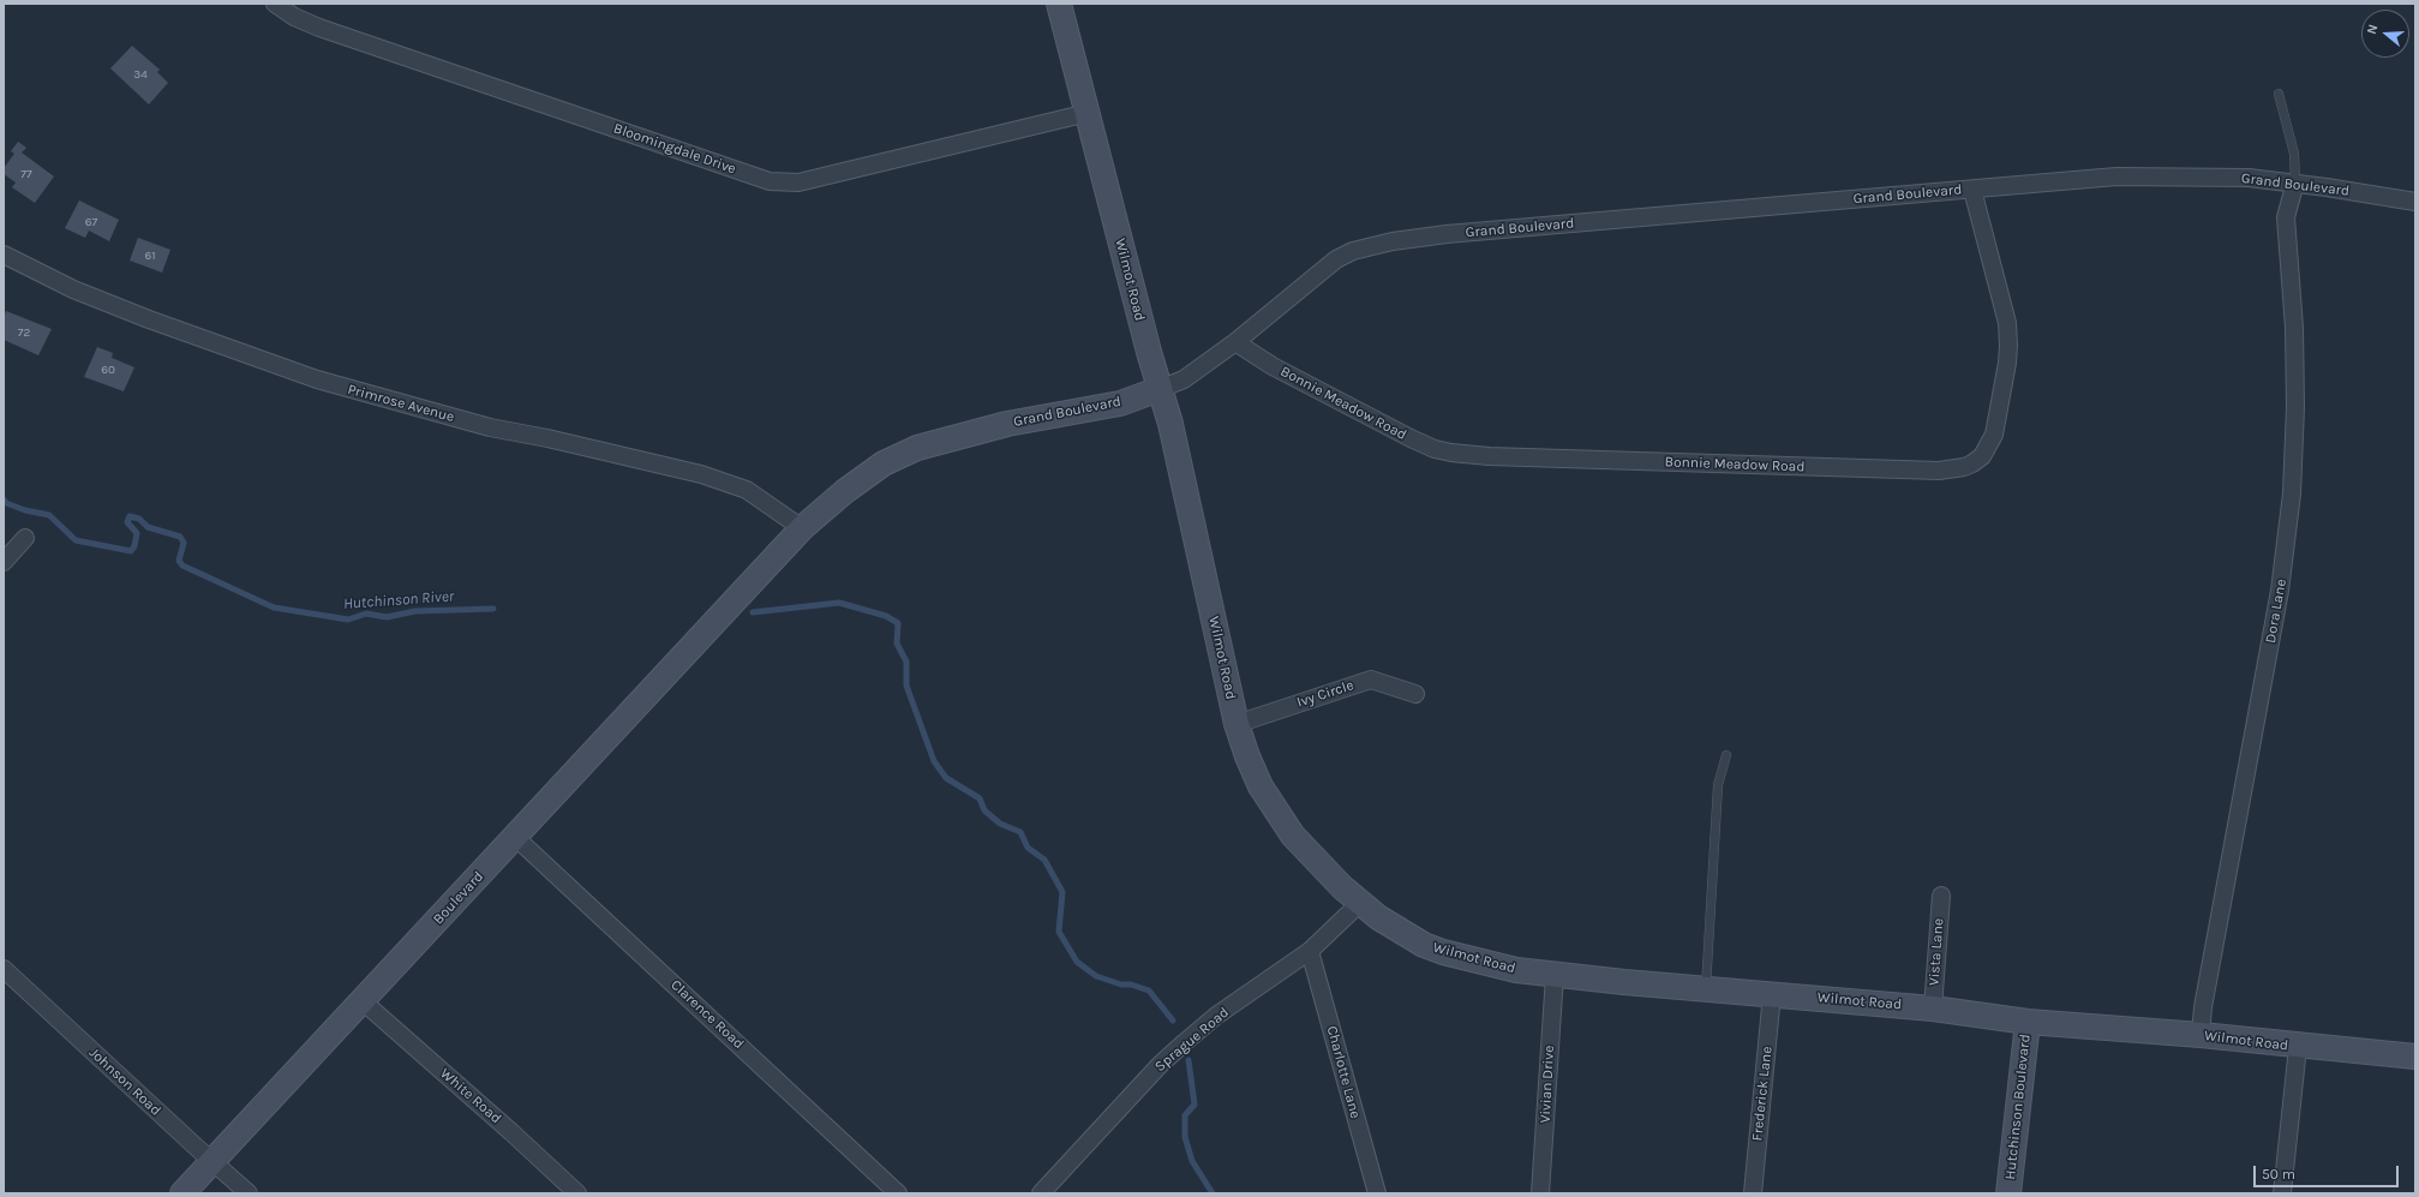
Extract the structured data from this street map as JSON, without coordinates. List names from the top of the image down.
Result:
{
  "streets": {
    "street": [
      "Bloomingdale Drive",
      "Grand Boulevard",
      "Wilmot Road",
      "Primrose Avenue",
      "Bonnie Meadow Road",
      "Dora Lane",
      "Ivy Circle",
      "Boulevard",
      "Vista Lane",
      "Clarence Road",
      "Sprague Road",
      "Charlotte Lane",
      "Johnson Road",
      "Vivian Drive",
      "Frederick Lane",
      "White Road",
      "Hutchinson Boulevard"
    ]
  },
  "crossings": [
    ["Bloomingdale Drive", "Wilmot Road"],
    ["Grand Boulevard", "Wilmot Road"],
    ["Grand Boulevard", "Primrose Avenue"],
    ["Grand Boulevard", "Bonnie Meadow Road"],
    ["Grand Boulevard", "Dora Lane"],
    ["Grand Boulevard", "Boulevard"],
    ["Wilmot Road", "Dora Lane"],
    ["Wilmot Road", "Ivy Circle"],
    ["Wilmot Road", "Vista Lane"],
    ["Wilmot Road", "Sprague Road"],
    ["Wilmot Road", "Vivian Drive"],
    ["Wilmot Road", "Frederick Lane"],
    ["Wilmot Road", "Hutchinson Boulevard"],
    ["Boulevard", "Clarence Road"],
    ["Boulevard", "Johnson Road"],
    ["Boulevard", "White Road"],
    ["Sprague Road", "Charlotte Lane"]
  ],
  "water": ["Hutchinson River"],
  "house_numbers": [
    "34",
    "77",
    "67",
    "61",
    "72",
    "60"
  ],
  "scale_bar": "50 m",
  "north": "left"
}
